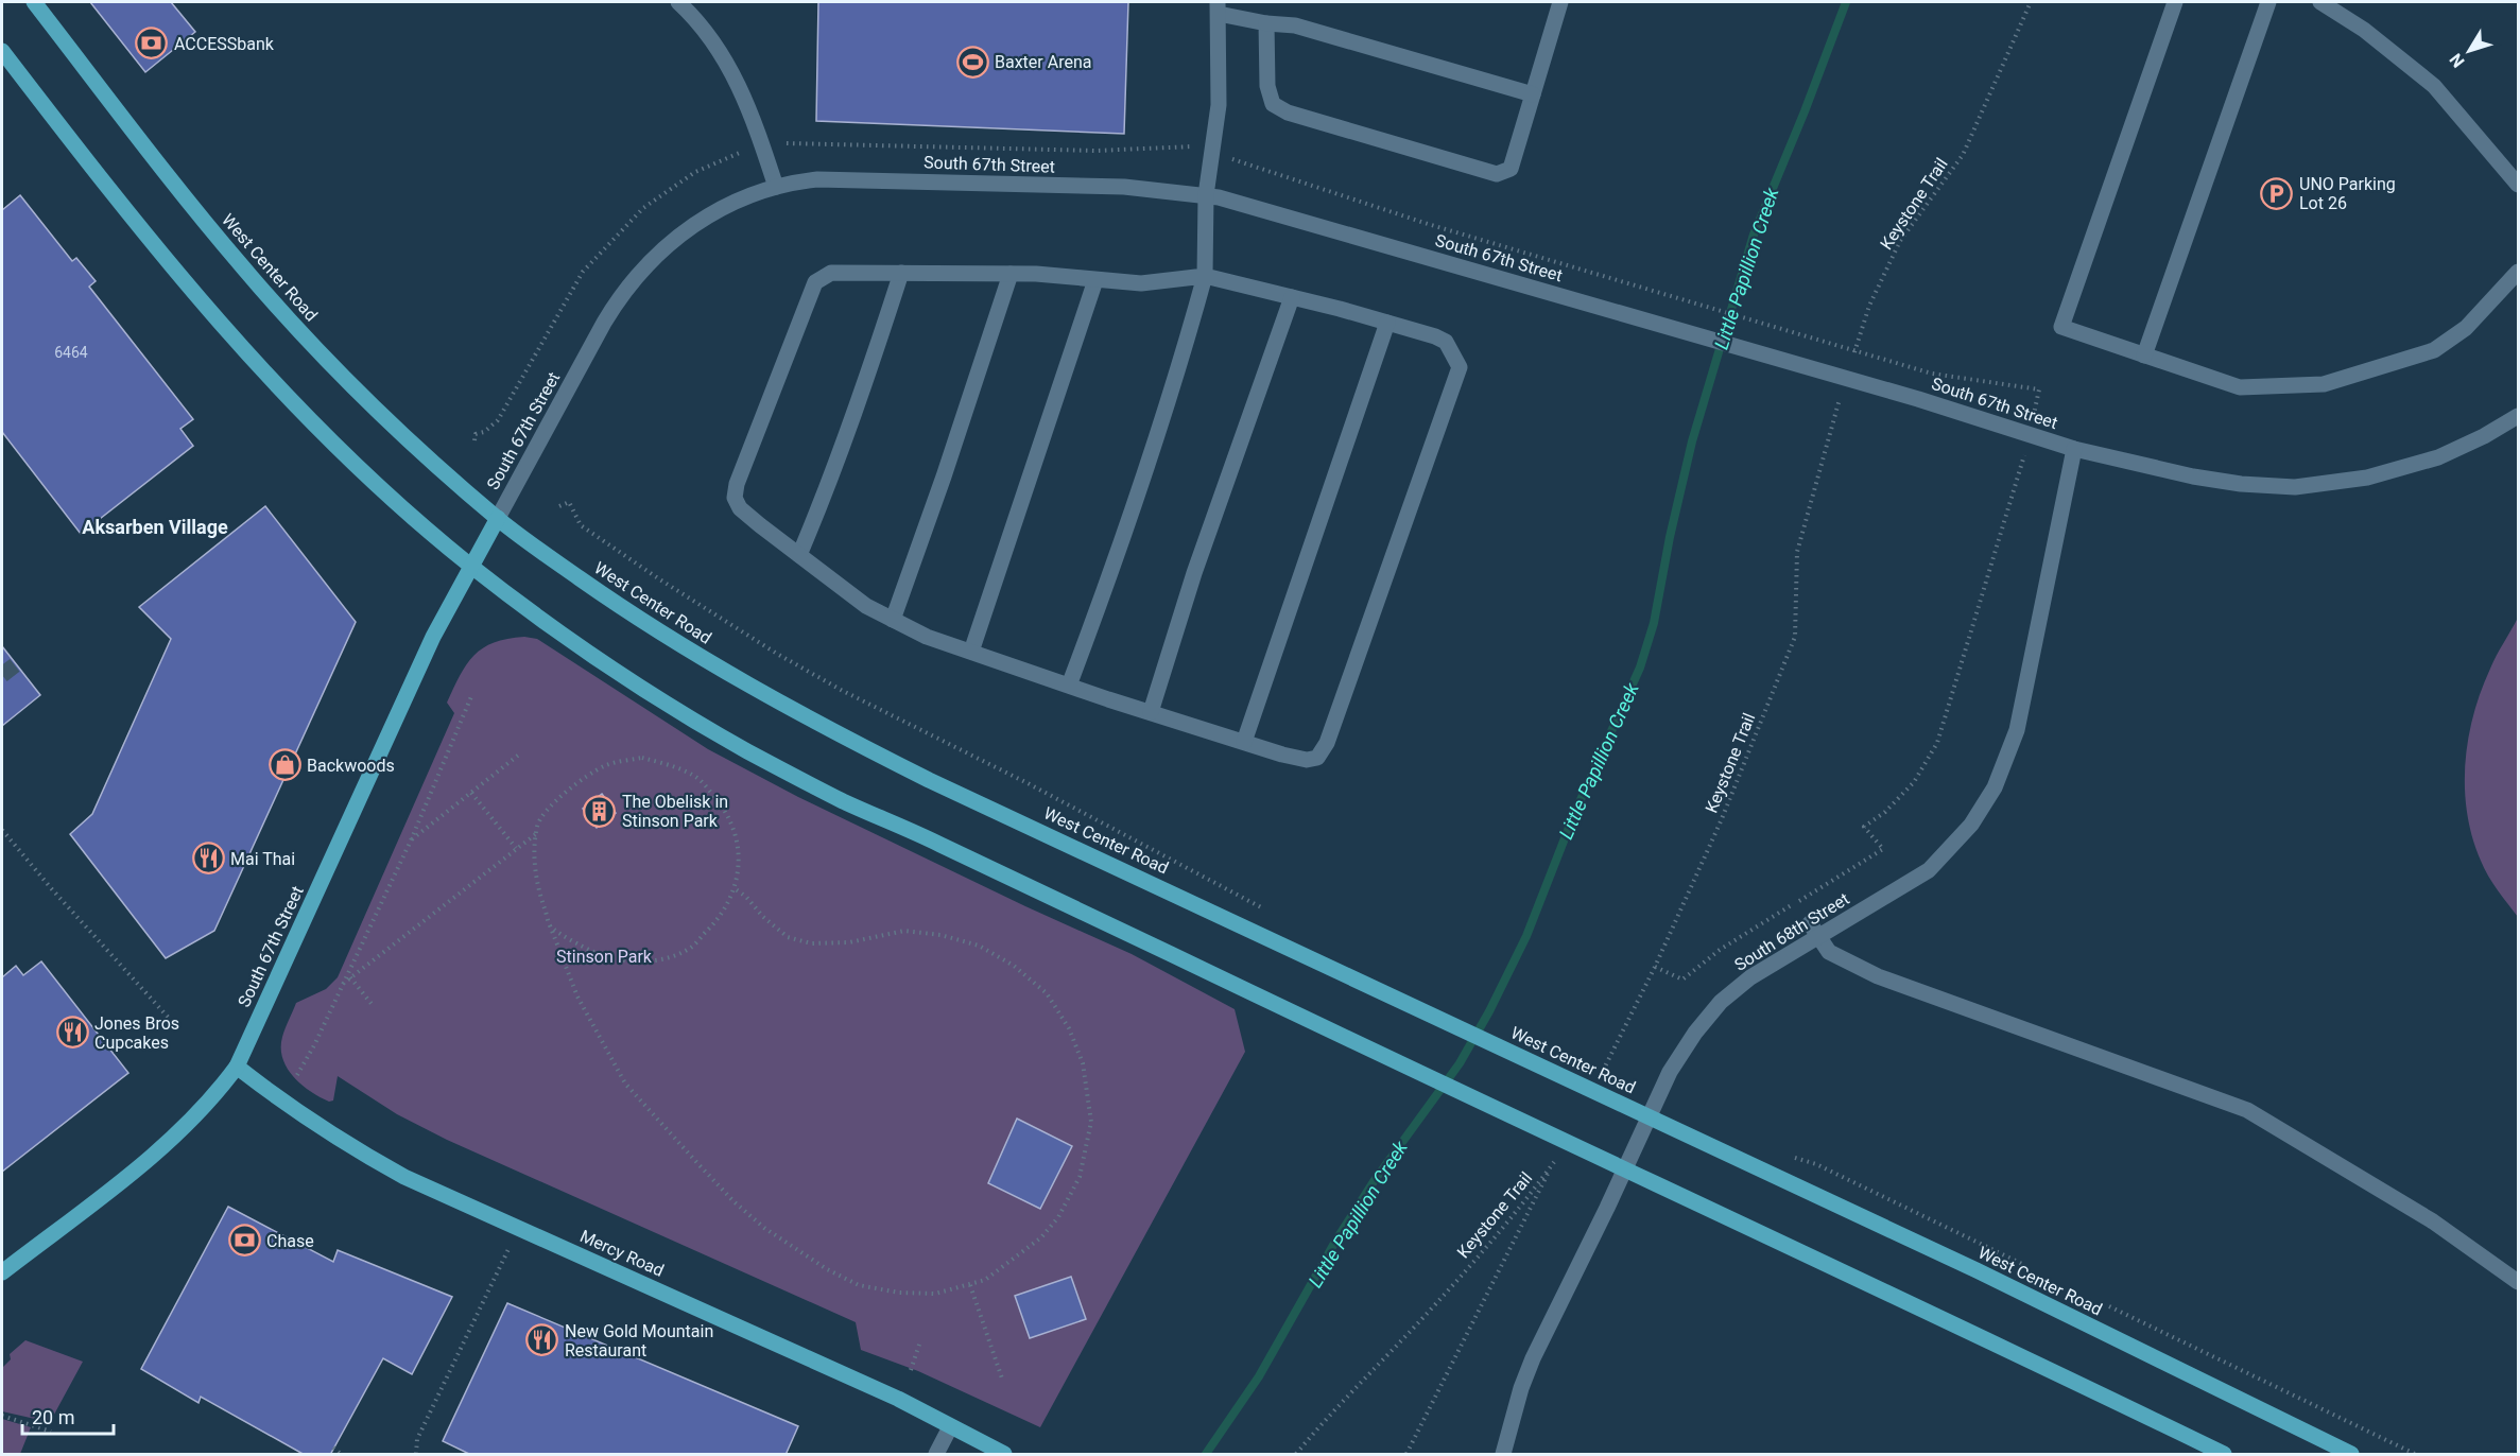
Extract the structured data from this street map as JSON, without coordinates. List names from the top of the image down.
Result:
{
  "streets": {
    "main road": ["South 67th Street", "West Center Road", "Mercy Road"],
    "street": ["South 68th Street"],
    "path": ["Keystone Trail"]
  },
  "crossings": [
    ["South 67th Street", "West Center Road"],
    ["South 67th Street", "South 68th Street"],
    ["South 67th Street", "Mercy Road"]
  ],
  "districts": ["Aksarben Village"],
  "water": ["Little Papillion Creek"],
  "parks": ["Stinson Park"],
  "places": {
    "bank": ["ACCESSbank", "Chase"],
    "sports": ["Baxter Arena"],
    "parking": ["UNO Parking Lot 26"],
    "shop": ["Backwoods"],
    "building": ["The Obelisk in Stinson Park"],
    "restaurant": ["Mai Thai", "Jones Bros Cupcakes", "New Gold Mountain Restaurant"]
  },
  "house_numbers": ["6464"],
  "scale_bar": "20 m",
  "north": "bottom left"
}
